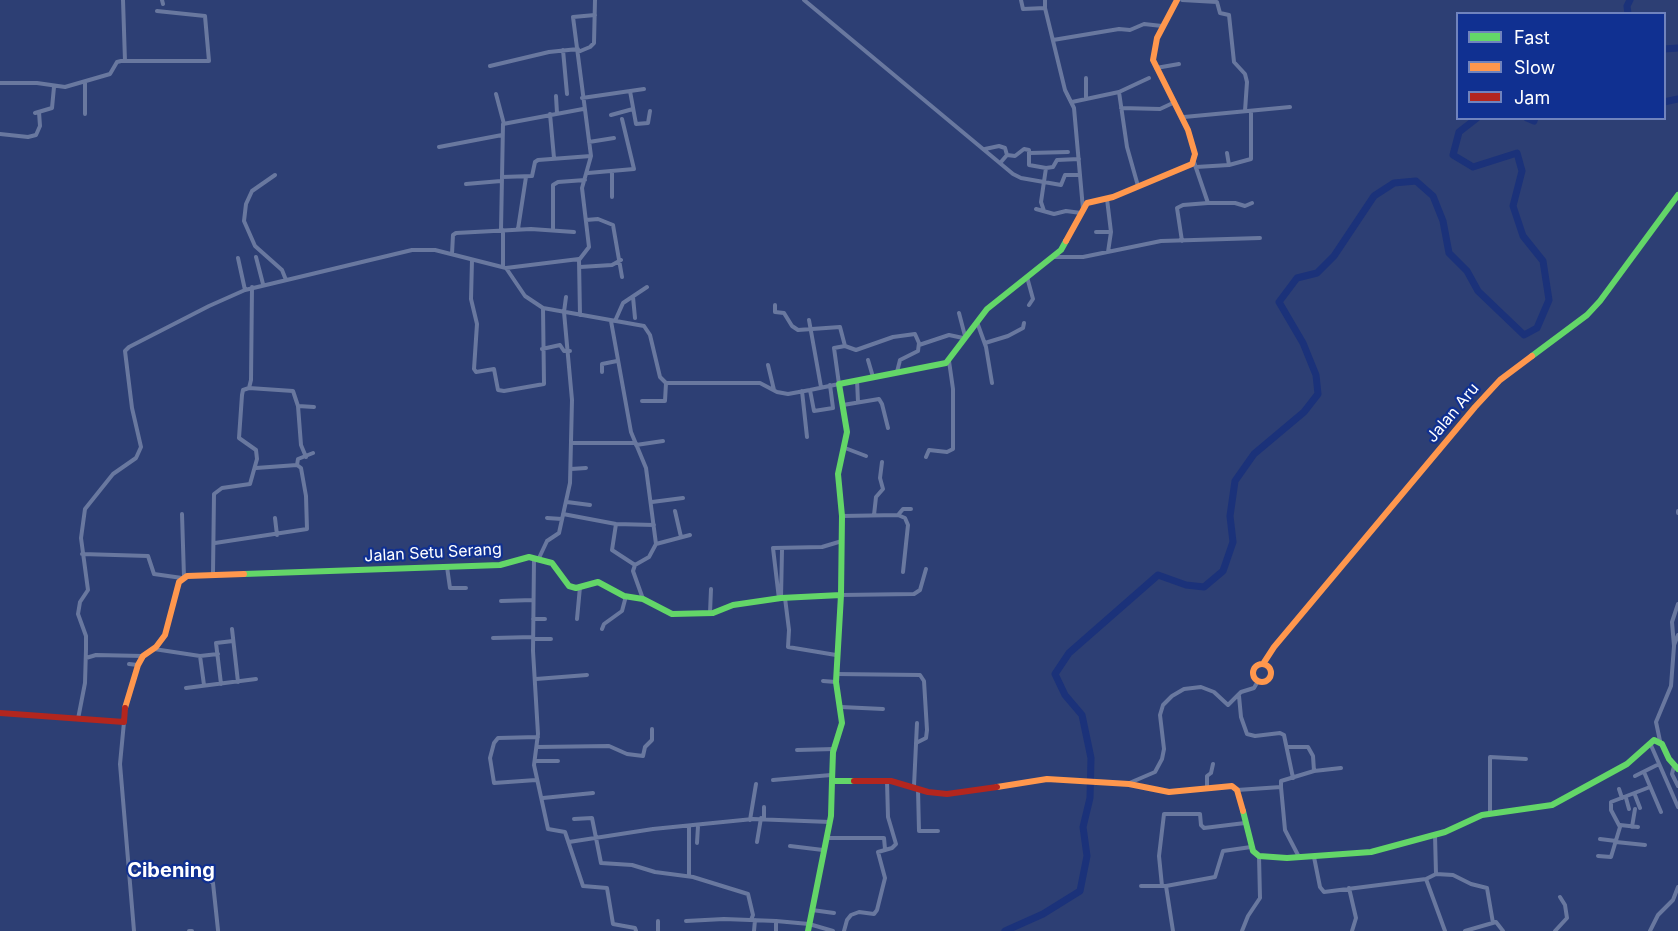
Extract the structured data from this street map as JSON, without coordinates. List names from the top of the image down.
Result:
{
  "streets": {
    "street": ["Jalan Aru", "Jalan Setu Serang"]
  },
  "districts": ["Cibening"],
  "legend": ["Fast", "Slow", "Jam"]
}
